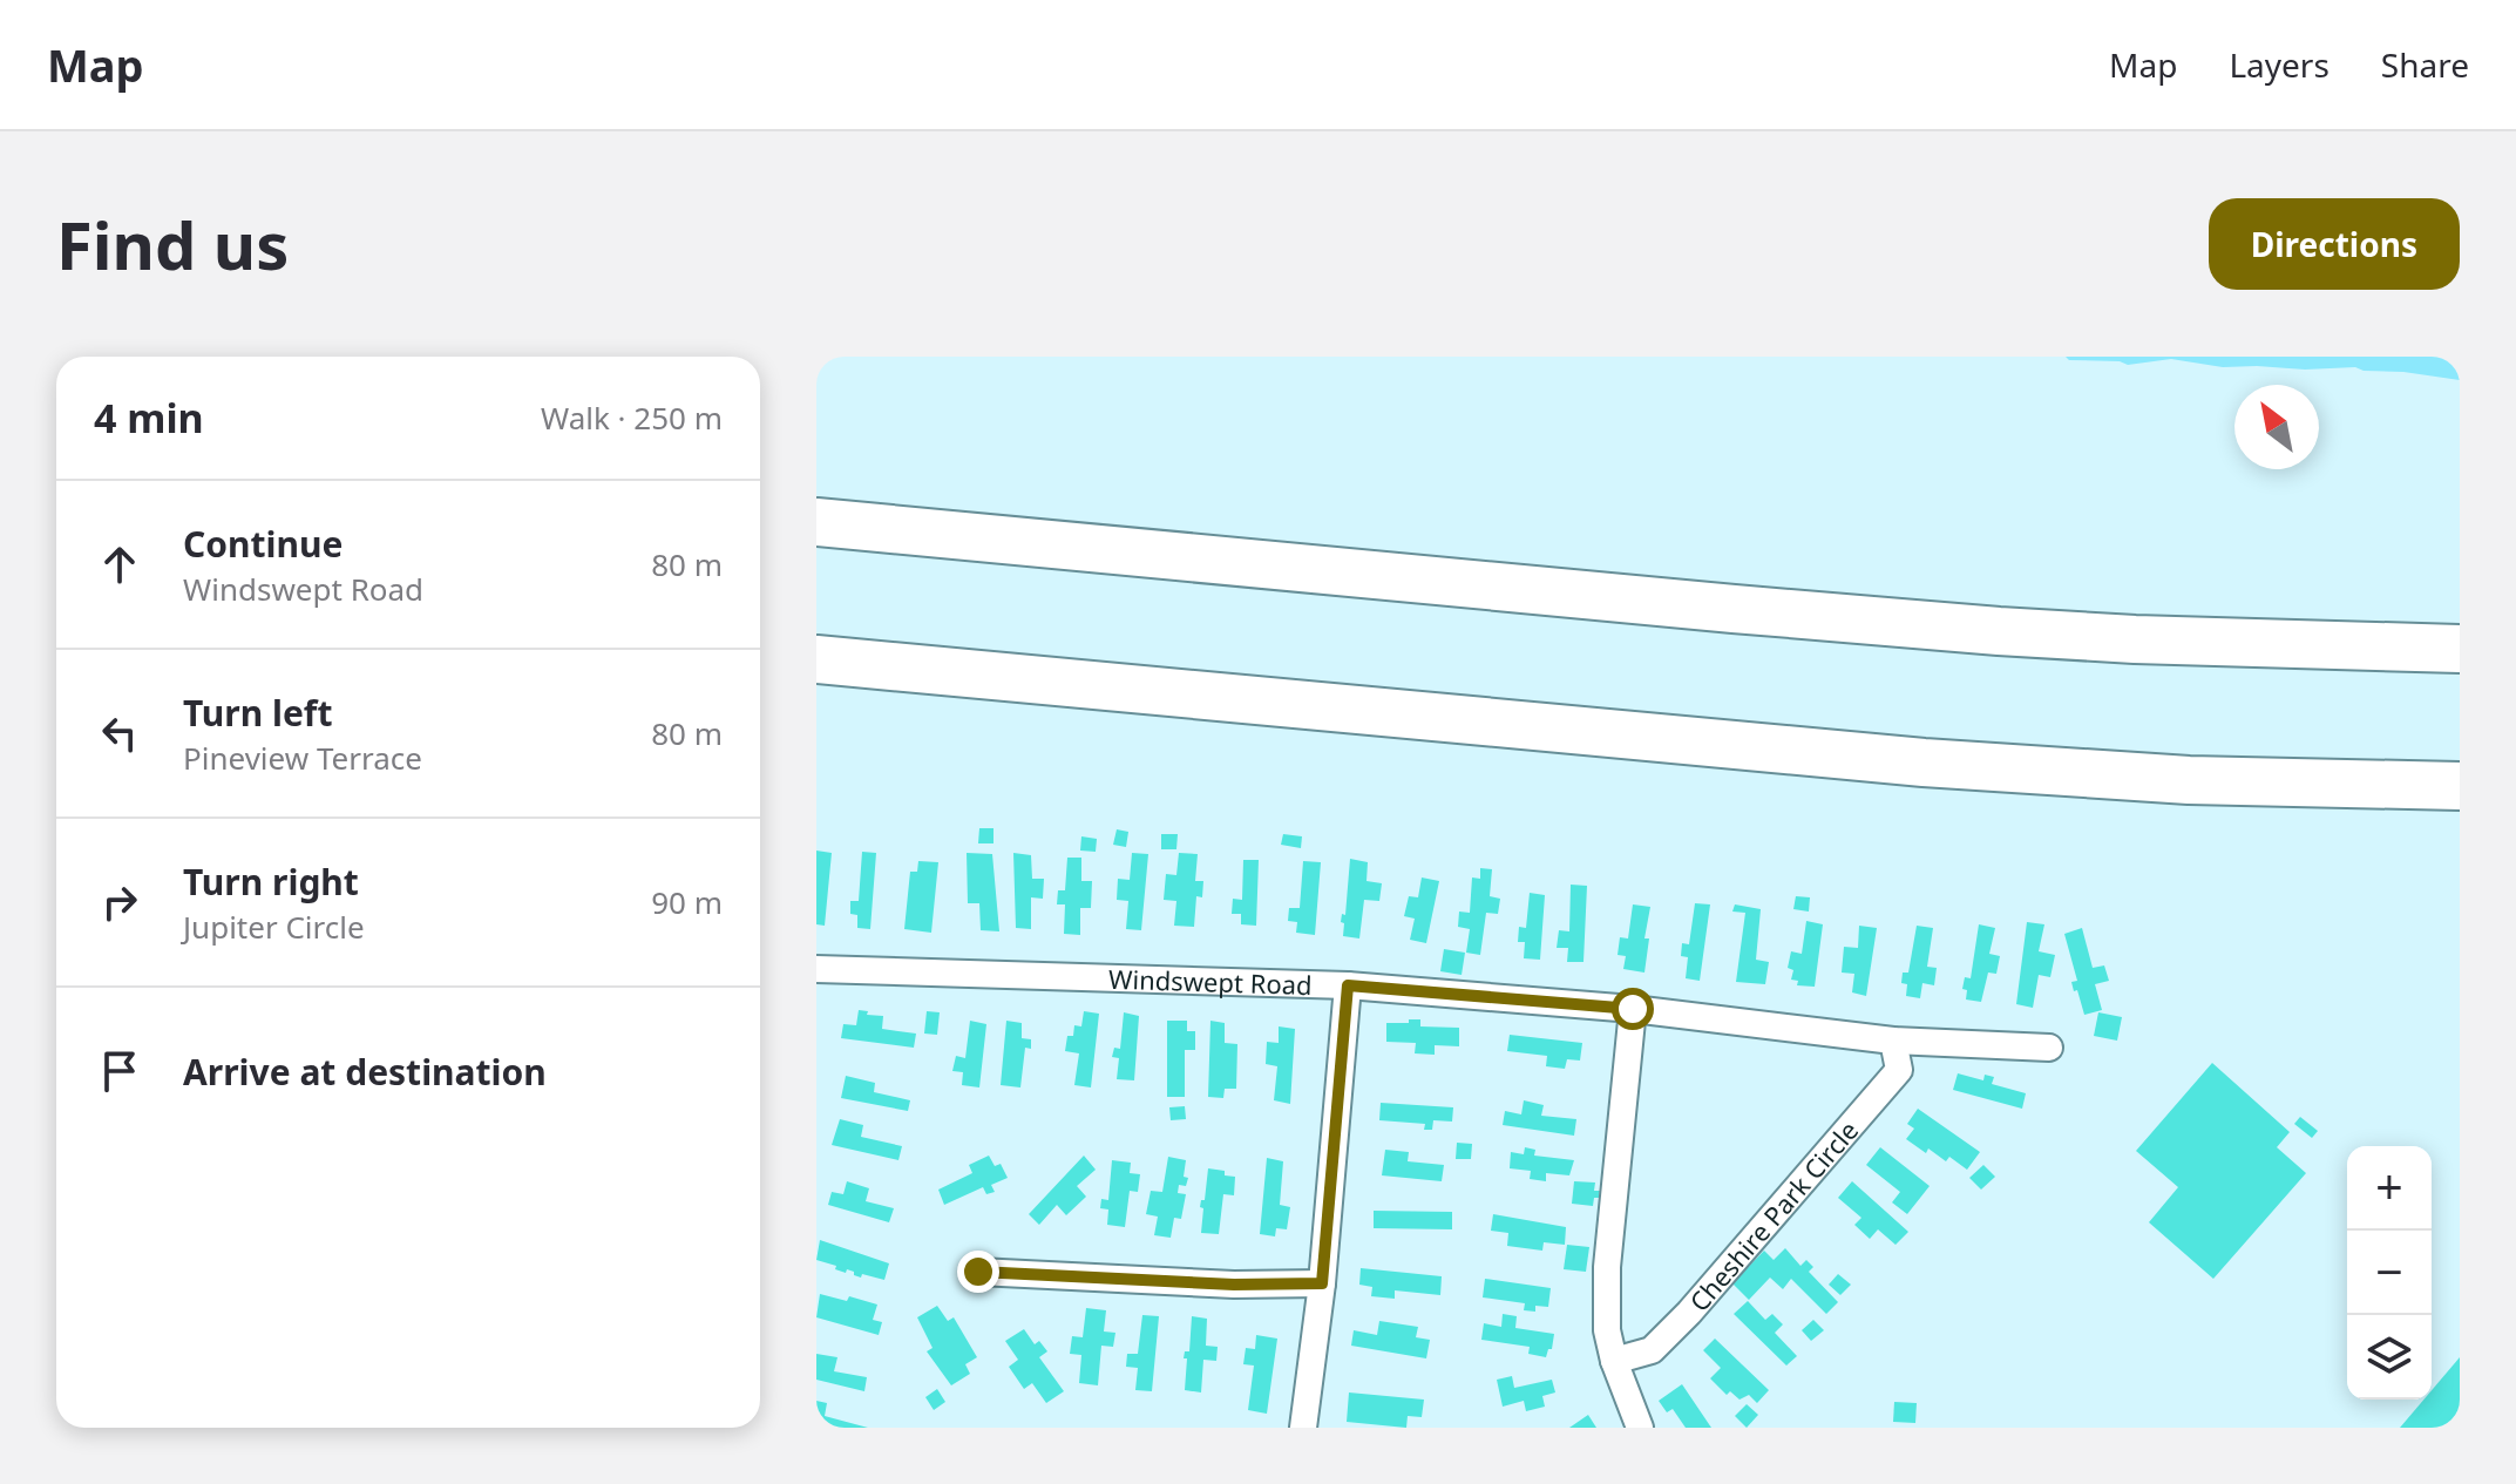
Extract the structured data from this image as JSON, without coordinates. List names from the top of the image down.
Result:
{
  "streets": {
    "street": ["Windswept Road", "Cheshire Park Circle"]
  },
  "crossings": [
    ["Windswept Road", "Cheshire Park Circle"]
  ],
  "north": "top left",
  "page": {
    "header": "Map",
    "nav": ["Map", "Layers", "Share"],
    "buttons": "Directions",
    "title": "Find us",
    "heading": ["4 min", "Walk · 250 m"],
    "list": [
      ["Continue", "Windswept Road", "80 m"],
      ["Turn left", "Pineview Terrace", "80 m"],
      ["Turn right", "Jupiter Circle", "90 m"],
      "Arrive at destination"
    ],
    "map_buttons": ["+", "−"]
  }
}
